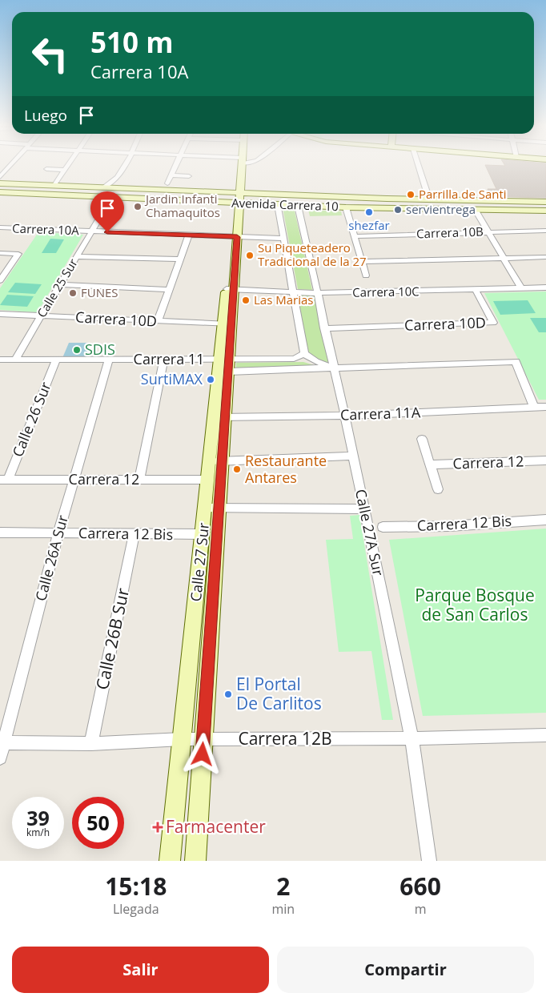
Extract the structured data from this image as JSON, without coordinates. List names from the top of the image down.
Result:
{
  "streets": {
    "main road": ["Avenida Carrera 10", "Calle 27 Sur"],
    "street": [
      "Carrera 10A",
      "Carrera 10B",
      "Calle 25 Sur",
      "Carrera 10C",
      "Carrera 10D",
      "Carrera 11",
      "Carrera 11A",
      "Calle 26 Sur",
      "Carrera 12",
      "Carrera 12 Bis",
      "Calle 27A Sur",
      "Calle 26A Sur",
      "Calle 26B Sur",
      "Carrera 12B"
    ]
  },
  "crossings": [
    ["Avenida Carrera 10", "Calle 25 Sur"],
    ["Avenida Carrera 10", "Calle 27A Sur"],
    ["Avenida Carrera 10", "Calle 27 Sur"],
    ["Carrera 10A", "Calle 25 Sur"],
    ["Carrera 10A", "Calle 27 Sur"],
    ["Calle 25 Sur", "Carrera 10D"],
    ["Calle 25 Sur", "Carrera 11"],
    ["Carrera 10C", "Carrera 10D"],
    ["Carrera 10C", "Calle 27A Sur"],
    ["Carrera 10C", "Calle 27 Sur"],
    ["Carrera 10D", "Calle 27A Sur"],
    ["Carrera 10D", "Calle 27 Sur"],
    ["Carrera 11", "Calle 26 Sur"],
    ["Carrera 11", "Calle 26A Sur"],
    ["Carrera 11", "Calle 27 Sur"],
    ["Carrera 11A", "Calle 27A Sur"],
    ["Carrera 11A", "Calle 27 Sur"],
    ["Calle 26 Sur", "Carrera 12"],
    ["Carrera 12", "Calle 26A Sur"],
    ["Carrera 12", "Calle 27 Sur"],
    ["Carrera 12 Bis", "Calle 26A Sur"],
    ["Carrera 12 Bis", "Calle 27 Sur"],
    ["Carrera 12 Bis", "Calle 26B Sur"],
    ["Calle 27A Sur", "Carrera 12B"],
    ["Calle 26A Sur", "Carrera 12B"],
    ["Calle 27 Sur", "Carrera 12B"],
    ["Calle 26B Sur", "Carrera 12B"]
  ],
  "parks": ["Parque Bosque de San Carlos"],
  "places": {
    "other": [
      "Parrilla de Santi",
      "Jardin Infanti Chamaquitos",
      "servientrega",
      "shezfar",
      "Su Piqueteadero Tradicional de la 27",
      "FUNES",
      "Las Marias",
      "SDIS",
      "SurtiMAX",
      "Restaurante Antares",
      "El Portal De Carlitos"
    ],
    "health": ["Farmacenter"]
  },
  "page": {
    "turn": ["510 m", "Carrera 10A"],
    "then": "Luego",
    "speed": "39 km/h",
    "limit": "50",
    "eta": [
      "15:18",
      "Llegada",
      "2",
      "min",
      "660",
      "m"
    ],
    "buttons": ["Salir", "Compartir"]
  }
}
